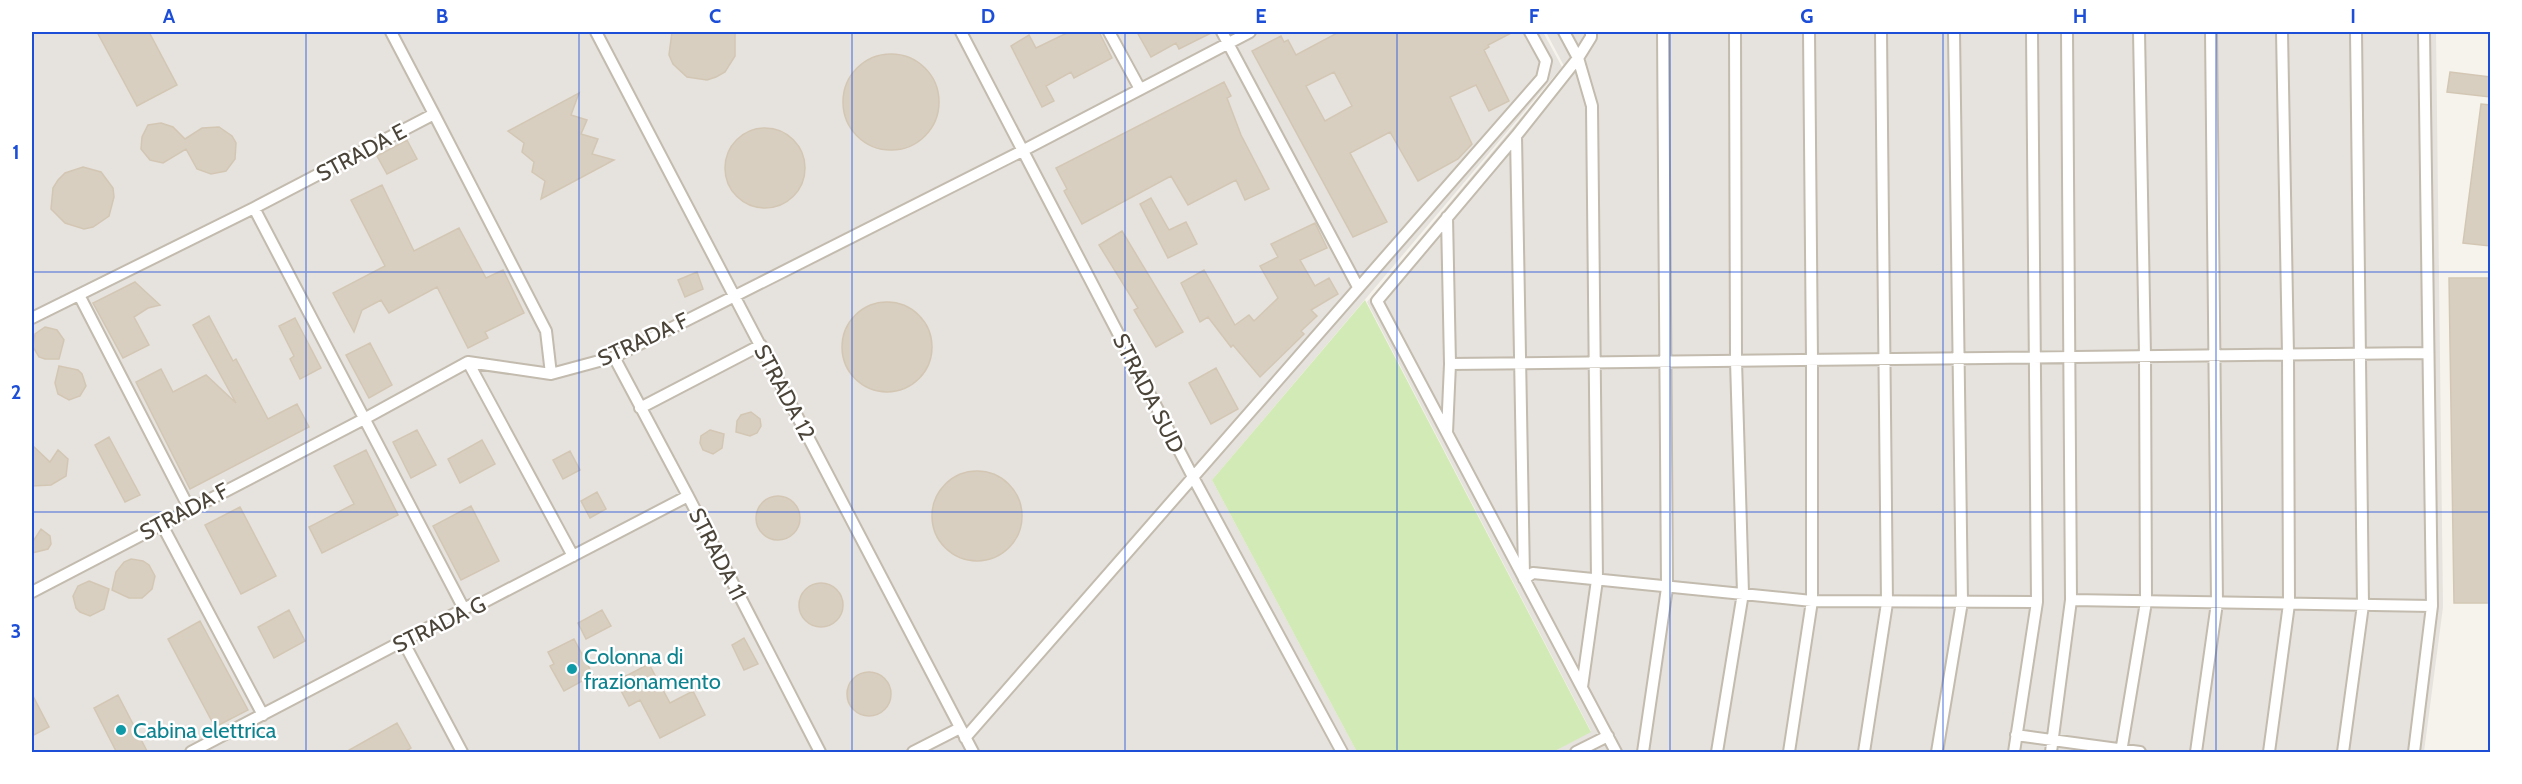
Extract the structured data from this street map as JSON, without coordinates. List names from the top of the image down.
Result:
{
  "streets": {
    "lane": [
      "STRADA E",
      "STRADA F",
      "STRADA 12",
      "STRADA SUD",
      "STRADA 11",
      "STRADA G"
    ]
  },
  "crossings": [
    ["STRADA E", "STRADA F"],
    ["STRADA F", "STRADA 12"],
    ["STRADA F", "STRADA SUD"],
    ["STRADA F", "STRADA 11"],
    ["STRADA 11", "STRADA G"]
  ],
  "places": ["Colonna di frazionamento", "Cabina elettrica"],
  "grid": {
    "columns": [
      "A",
      "B",
      "C",
      "D",
      "E",
      "F",
      "G",
      "H",
      "I"
    ],
    "rows": ["1", "2", "3"]
  }
}
